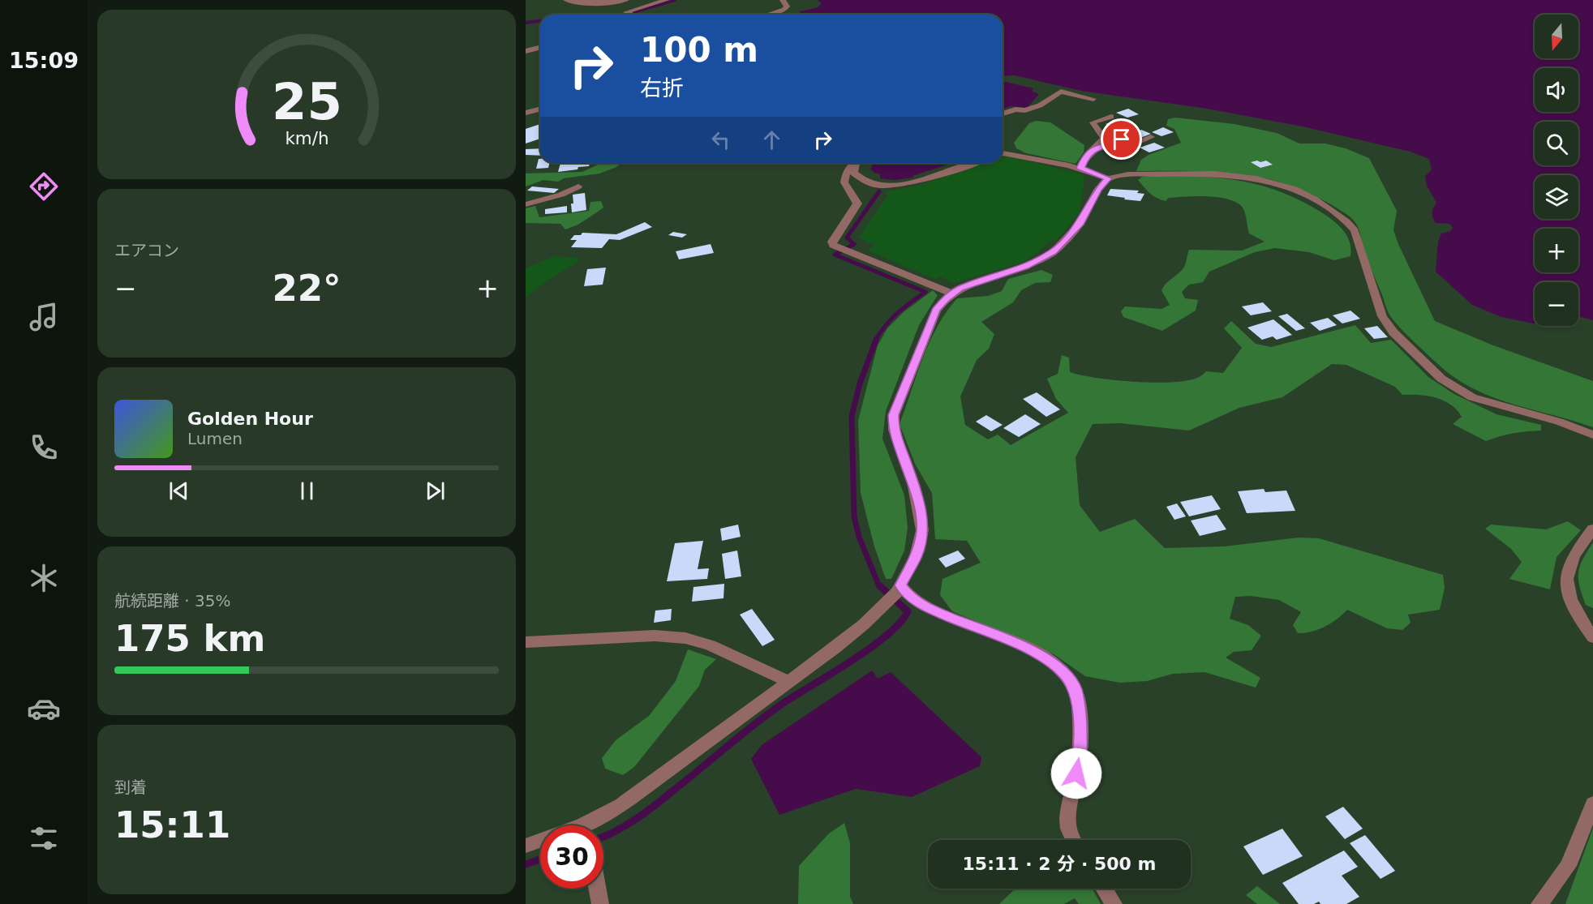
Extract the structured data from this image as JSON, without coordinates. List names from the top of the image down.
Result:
{
  "north": "bottom",
  "page": {
    "tabs": "15:09",
    "map_buttons": ["+", "−"],
    "turn": ["100 m", "右折"],
    "tile": [
      "エアコン",
      ["航続距離 · 35%", "175 km"],
      ["到着", "15:11"]
    ],
    "heat": ["−", "22°", "+"],
    "song": ["Golden Hour", "Lumen"],
    "limit": "30",
    "trip": "15:11 · 2 分 · 500 m",
    "gauge": ["25", "km/h"]
  }
}
